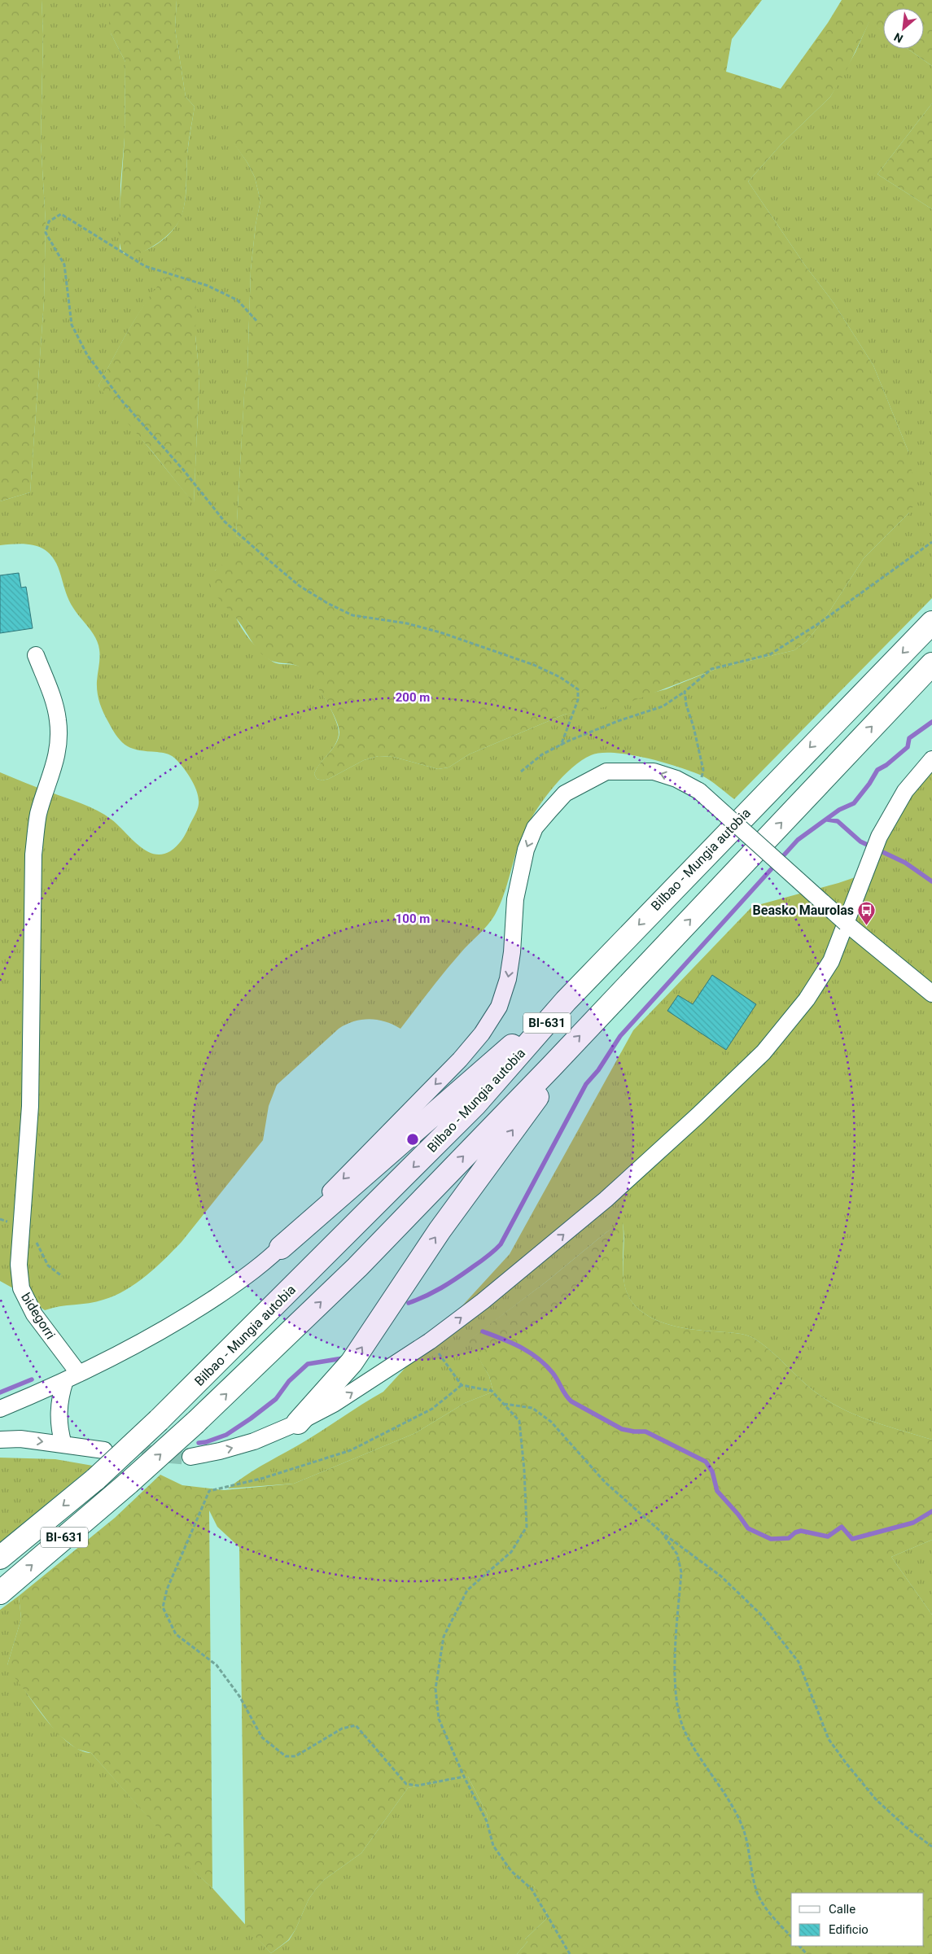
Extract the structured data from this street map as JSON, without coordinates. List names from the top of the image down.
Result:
{
  "streets": {
    "highway": ["Bilbao - Mungia autobia", "BI-631"],
    "street": ["bidegorri"]
  },
  "places": {
    "bus stop": ["Beasko Maurolas"]
  },
  "legend": ["Calle", "Edificio"],
  "north": "bottom left",
  "rings": ["200 m", "100 m"]
}
